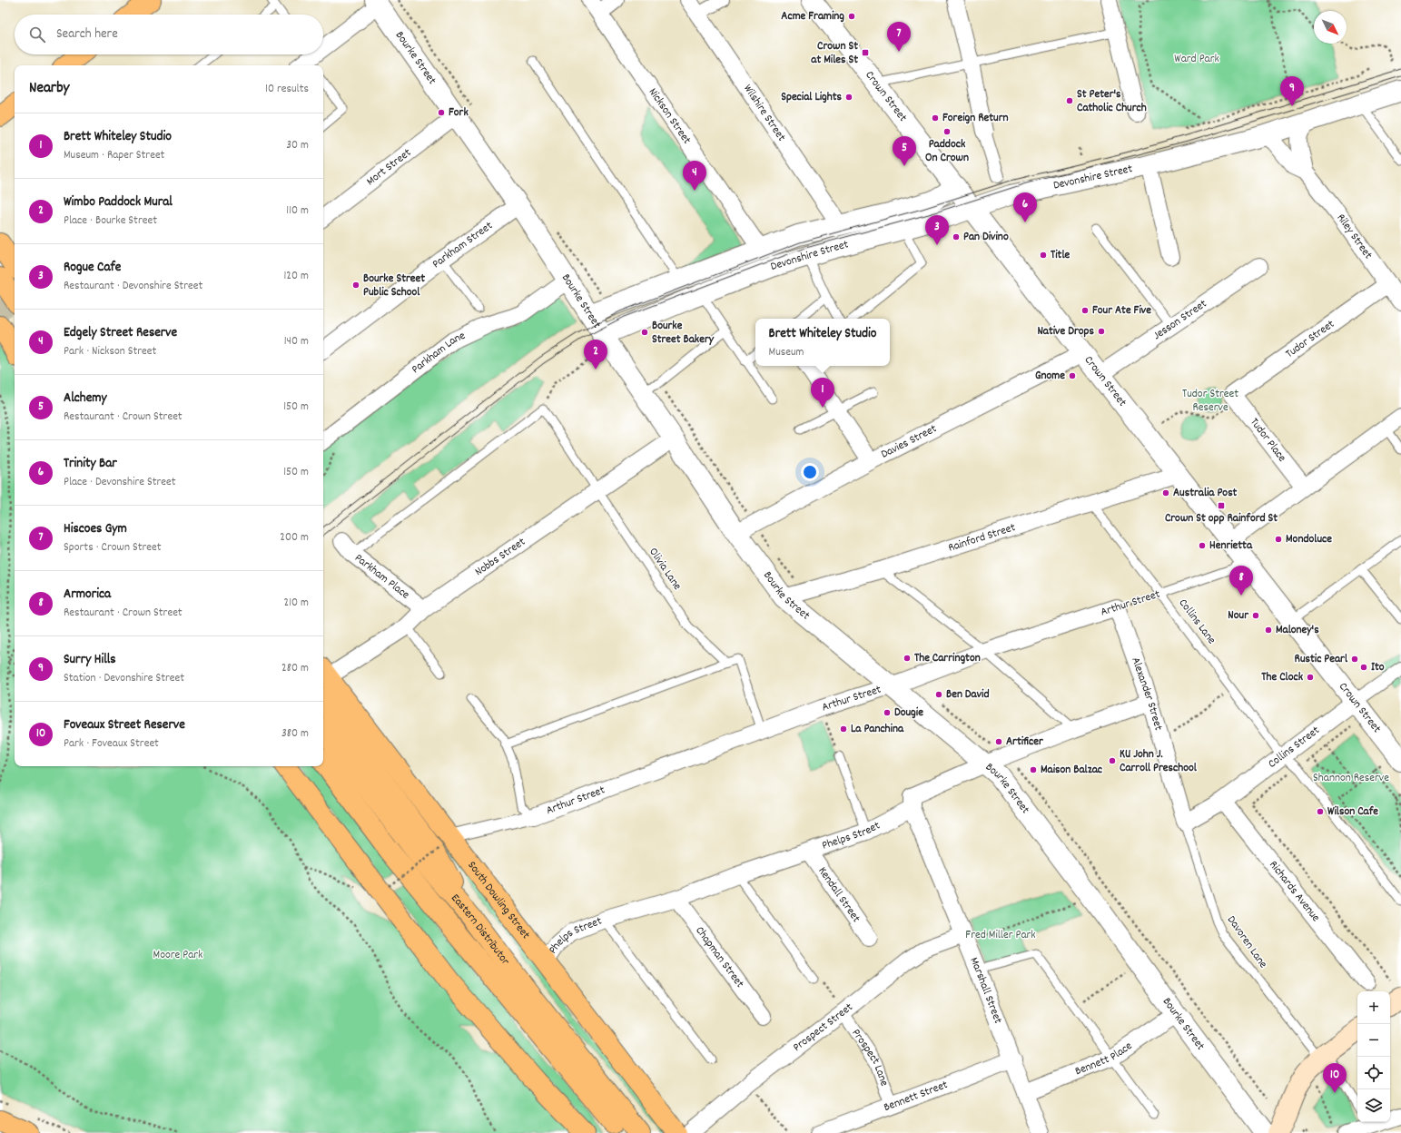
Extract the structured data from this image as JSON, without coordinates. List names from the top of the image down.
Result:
{
  "streets": {
    "main road": ["South Dowling Street", "Eastern Distributor"],
    "street": [
      "Bourke Street",
      "Crown Street",
      "Wilshire Street",
      "Nickson Street",
      "Mort Street",
      "Devonshire Street",
      "Riley Street",
      "Parkham Street",
      "Jesson Street",
      "Tudor Street",
      "Parkham Lane",
      "Tudor Place",
      "Davies Street",
      "Rainford Street",
      "Nobbs Street",
      "Parkham Place",
      "Arthur Street",
      "Alexander Street",
      "Collins Street",
      "Phelps Street",
      "Richards Avenue",
      "Kendall Street",
      "Chapman Street",
      "Marshall Street",
      "Prospect Street",
      "Bennett Place",
      "Prospect Lane",
      "Bennett Street"
    ],
    "lane": ["Olivia Lane", "Collins Lane", "Davoren Lane"]
  },
  "crossings": [
    ["Bourke Street", "Mort Street"],
    ["Bourke Street", "Devonshire Street"],
    ["Bourke Street", "Parkham Street"],
    ["Bourke Street", "Parkham Lane"],
    ["Bourke Street", "Davies Street"],
    ["Bourke Street", "Rainford Street"],
    ["Bourke Street", "Nobbs Street"],
    ["Bourke Street", "Arthur Street"],
    ["Bourke Street", "Bennett Place"],
    ["Crown Street", "Devonshire Street"],
    ["Crown Street", "Jesson Street"],
    ["Crown Street", "Davies Street"],
    ["Crown Street", "Rainford Street"],
    ["Crown Street", "Arthur Street"],
    ["Crown Street", "Collins Street"],
    ["Wilshire Street", "Devonshire Street"],
    ["Nickson Street", "Devonshire Street"],
    ["Devonshire Street", "Riley Street"],
    ["Riley Street", "Tudor Street"],
    ["Tudor Street", "Tudor Place"],
    ["Rainford Street", "Collins Lane"],
    ["Nobbs Street", "Olivia Lane"],
    ["Nobbs Street", "Parkham Place"],
    ["Nobbs Street", "South Dowling Street"],
    ["Arthur Street", "Collins Lane"],
    ["Arthur Street", "Alexander Street"],
    ["Collins Lane", "Collins Street"],
    ["Alexander Street", "Collins Street"],
    ["Alexander Street", "Davoren Lane"],
    ["Collins Street", "Richards Avenue"],
    ["Collins Street", "Davoren Lane"],
    ["Phelps Street", "Kendall Street"],
    ["Phelps Street", "South Dowling Street"],
    ["Phelps Street", "Chapman Street"],
    ["Phelps Street", "Marshall Street"],
    ["Marshall Street", "Prospect Street"],
    ["Marshall Street", "Bennett Place"],
    ["Marshall Street", "Bennett Street"],
    ["Prospect Street", "Prospect Lane"],
    ["Prospect Lane", "Bennett Street"]
  ],
  "parks": [
    "Ward Park",
    "Tudor Street Reserve",
    "Shannon Reserve",
    "Fred Miller Park",
    "Moore Park"
  ],
  "places": {
    "other": [
      "Acme Framing",
      "Special Lights",
      "St Peter's Catholic Church",
      "Fork",
      "Foreign Return",
      "Paddock On Crown",
      "Pan Divino",
      "Title",
      "Bourke Street Public School",
      "Four Ate Five",
      "Native Drops",
      "Bourke Street Bakery",
      "Gnome",
      "Australia Post",
      "Mondoluce",
      "Henrietta",
      "Nour",
      "Maloney's",
      "The Carrington",
      "Rustic Pearl",
      "Ito",
      "The Clock",
      "Ben David",
      "Dougie",
      "La Panchina",
      "Artificer",
      "KU John J. Carroll Preschool",
      "Maison Balzac",
      "Wilson Cafe"
    ],
    "transit": ["Crown St at Miles St", "Crown St opp Rainford St"]
  },
  "north": "bottom right",
  "page": {
    "search": "Search here",
    "pins": [
      "7",
      "9",
      "5",
      "4",
      "6",
      "3",
      "2",
      "1",
      "8",
      "10"
    ],
    "heading": ["Nearby", "10 results"],
    "list": [
      {
        "mark": "1",
        "name": "Brett Whiteley Studio",
        "note": "Museum · Raper Street",
        "value": "30 m"
      },
      {
        "mark": "2",
        "name": "Wimbo Paddock Mural",
        "note": "Place · Bourke Street",
        "value": "110 m"
      },
      {
        "mark": "3",
        "name": "Rogue Cafe",
        "note": "Restaurant · Devonshire Street",
        "value": "120 m"
      },
      {
        "mark": "4",
        "name": "Edgely Street Reserve",
        "note": "Park · Nickson Street",
        "value": "140 m"
      },
      {
        "mark": "5",
        "name": "Alchemy",
        "note": "Restaurant · Crown Street",
        "value": "150 m"
      },
      {
        "mark": "6",
        "name": "Trinity Bar",
        "note": "Place · Devonshire Street",
        "value": "150 m"
      },
      {
        "mark": "7",
        "name": "Hiscoes Gym",
        "note": "Sports · Crown Street",
        "value": "200 m"
      },
      {
        "mark": "8",
        "name": "Armorica",
        "note": "Restaurant · Crown Street",
        "value": "210 m"
      },
      {
        "mark": "9",
        "name": "Surry Hills",
        "note": "Station · Devonshire Street",
        "value": "280 m"
      },
      {
        "mark": "10",
        "name": "Foveaux Street Reserve",
        "note": "Park · Foveaux Street",
        "value": "380 m"
      }
    ],
    "popup": ["Brett Whiteley Studio", "Museum"],
    "map_buttons": ["+", "−"]
  }
}
